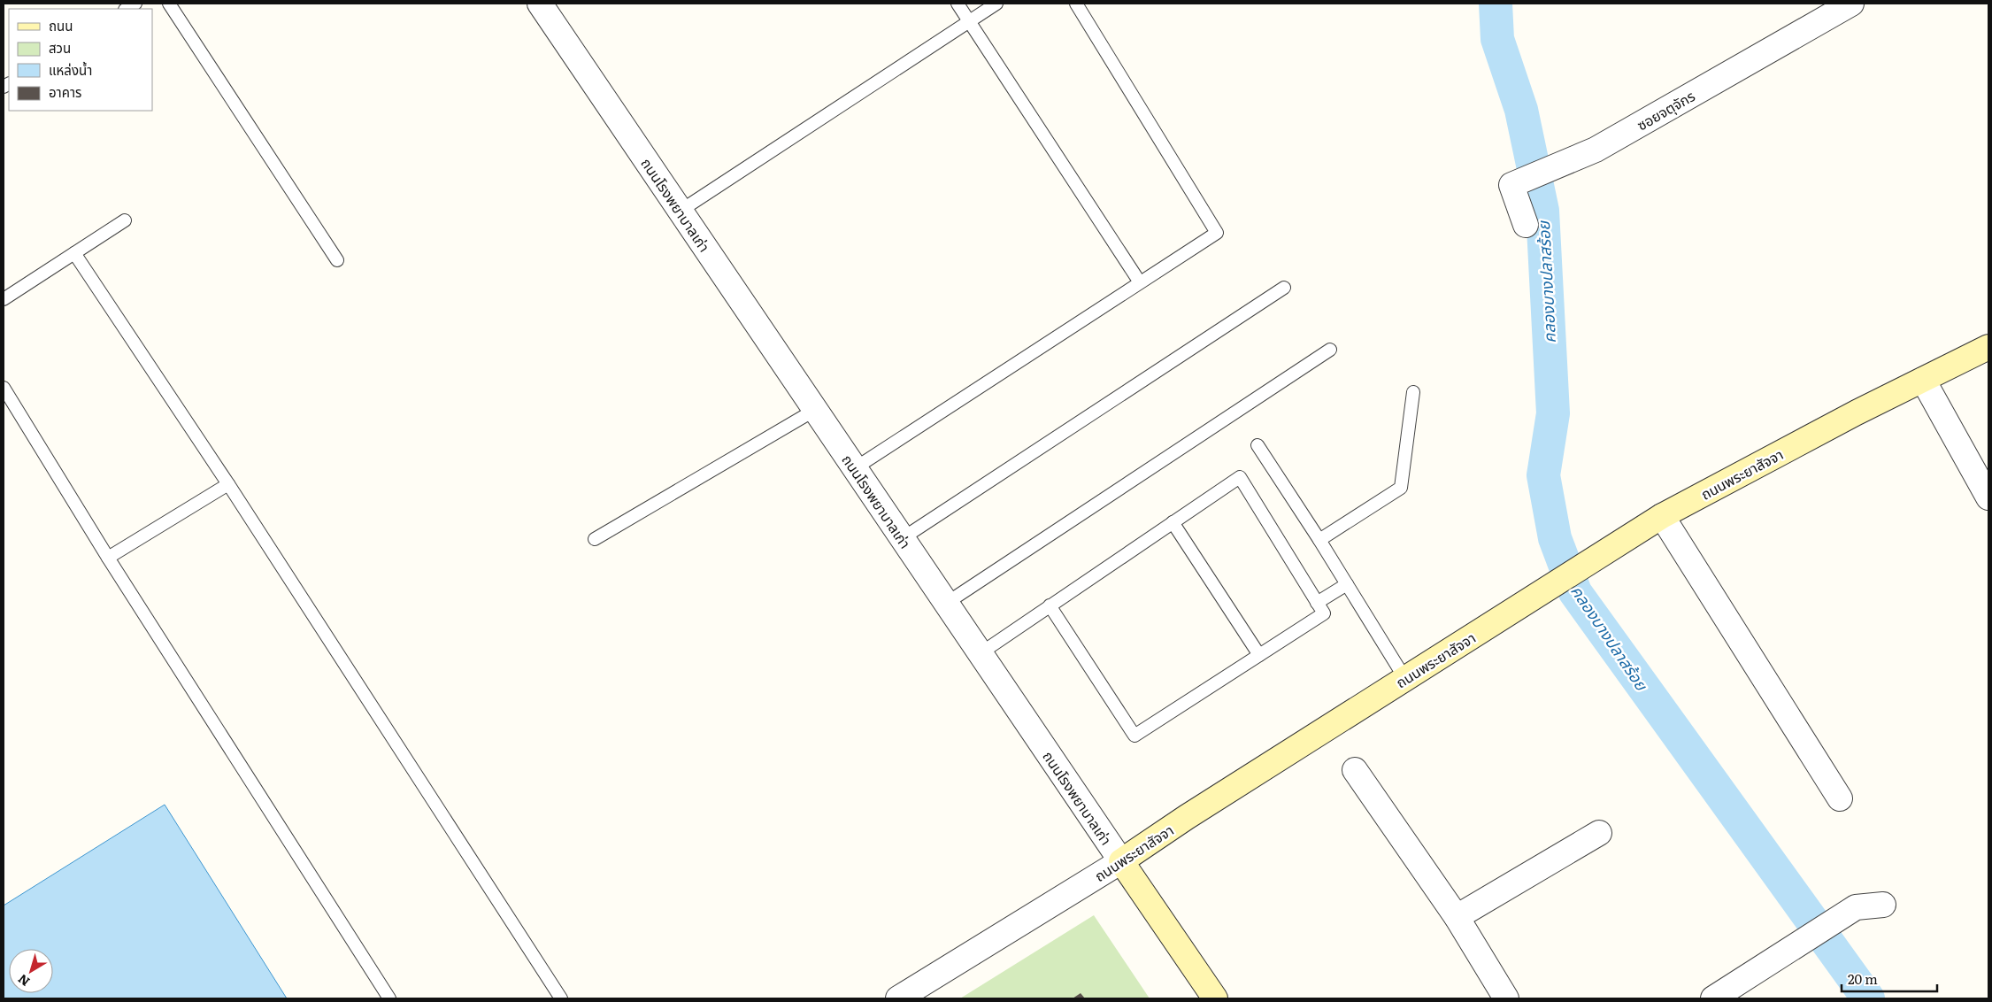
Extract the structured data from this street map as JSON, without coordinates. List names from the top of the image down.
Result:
{
  "streets": {
    "main road": ["ถนนโรงพยาบาลเก่า", "ถนนพระยาสัจจา"],
    "street": ["ซอยจตุจักร"]
  },
  "crossings": [
    ["ถนนโรงพยาบาลเก่า", "ถนนพระยาสัจจา"]
  ],
  "water": ["คลองบางปลาสร้อย"],
  "legend": [
    "ถนน",
    "สวน",
    "แหล่งน้ำ",
    "อาคาร"
  ],
  "scale_bar": "20 m",
  "north": "bottom left"
}
